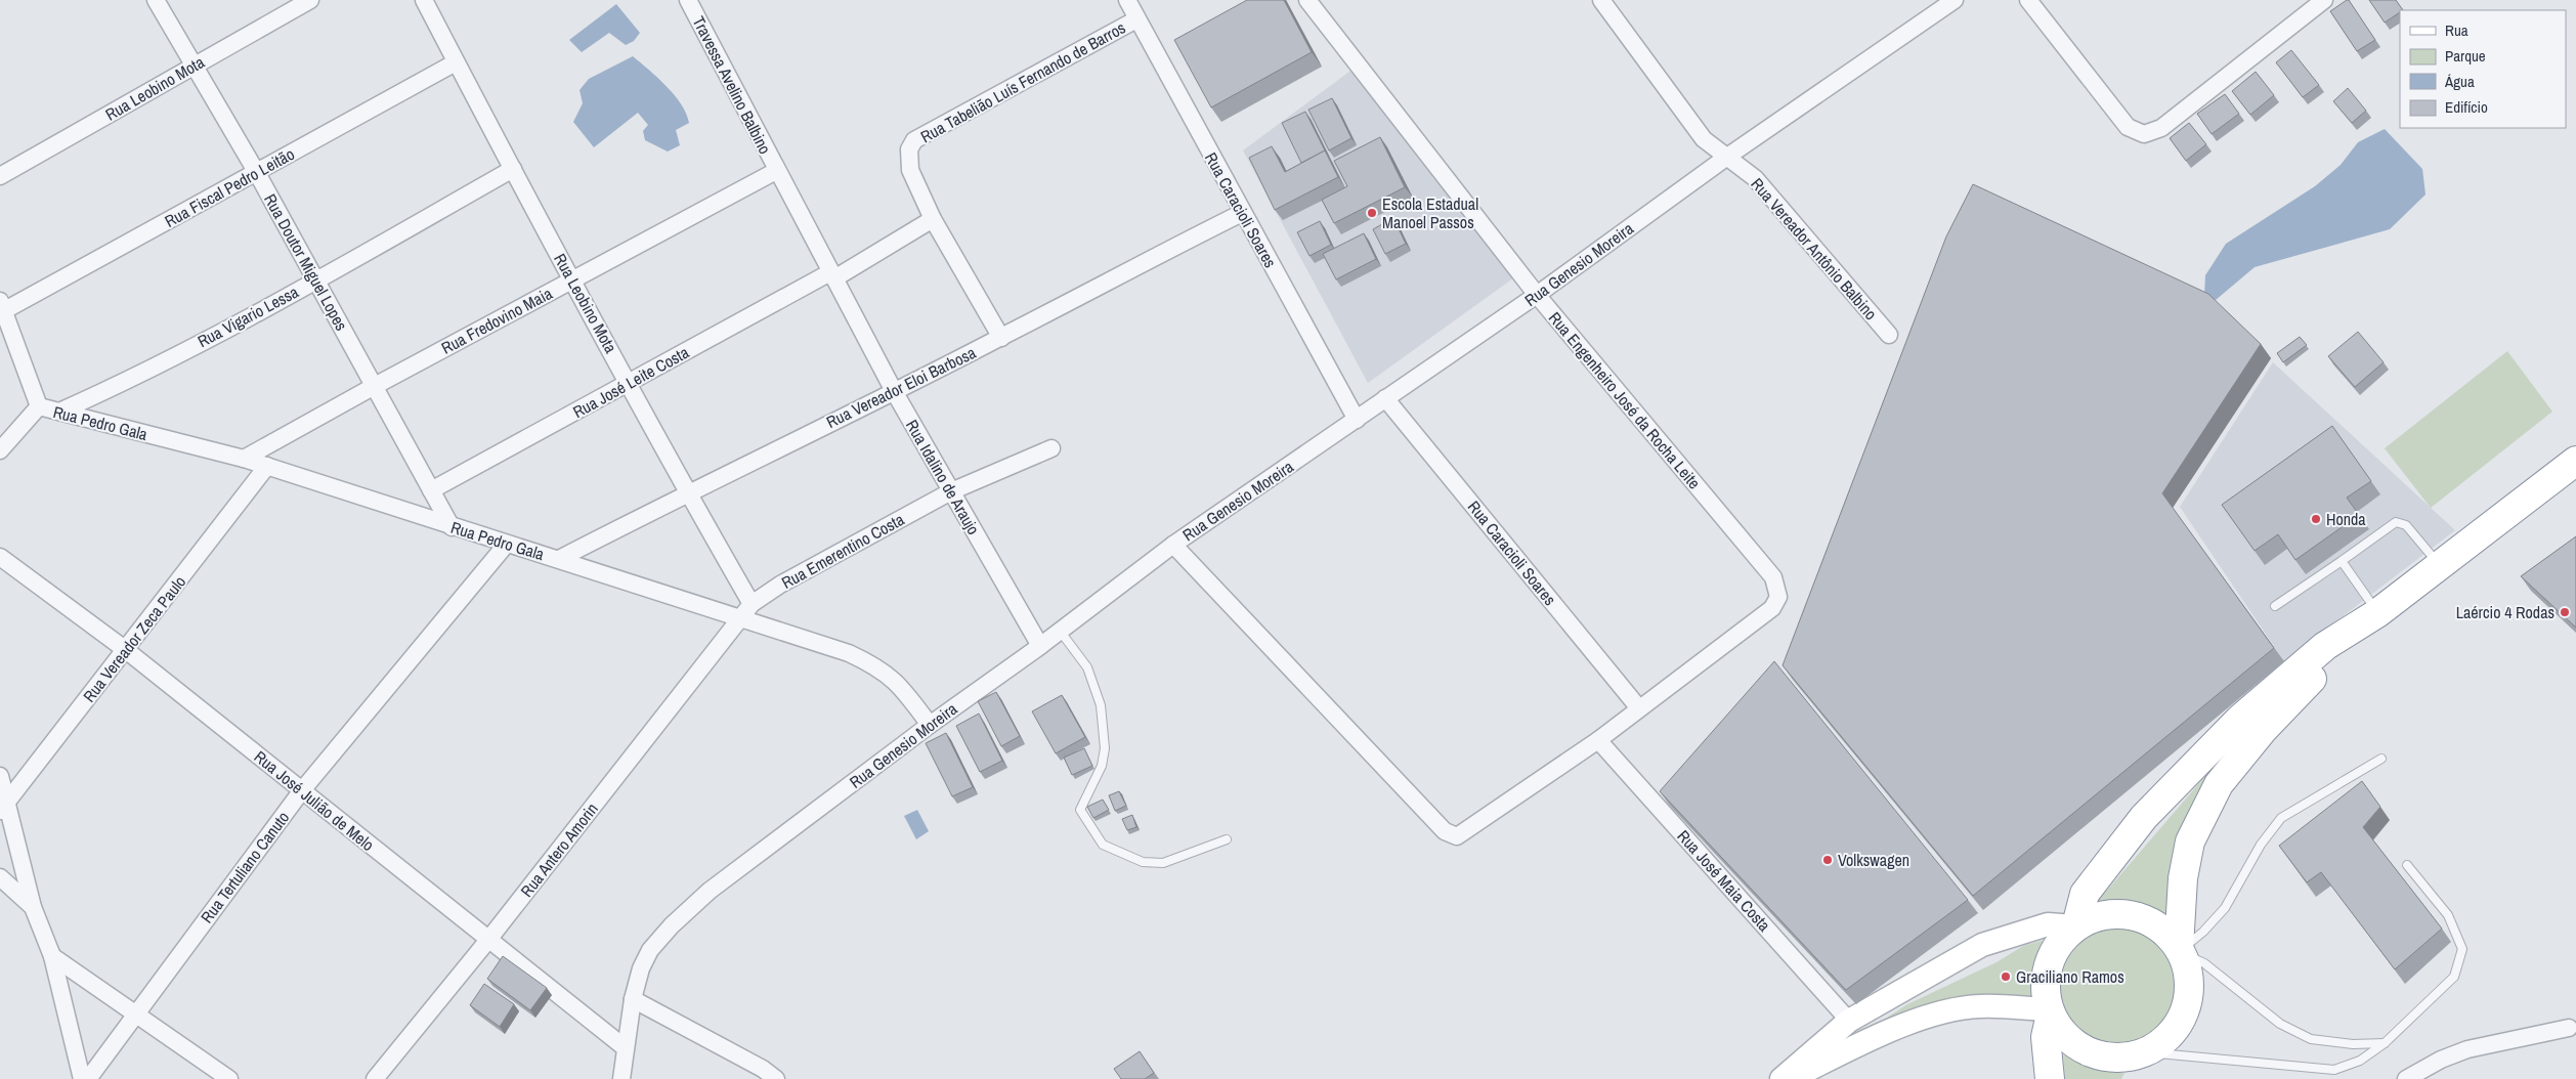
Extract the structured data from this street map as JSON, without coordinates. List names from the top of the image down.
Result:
{
  "streets": {
    "street": [
      "Rua Tabelião Luís Fernando de Barros",
      "Travessa Avelino Balbino",
      "Rua Leobino Mota",
      "Rua Fiscal Pedro Leitão",
      "Rua Caracioli Soares",
      "Rua Vereador Antônio Balbino",
      "Rua Doutor Miguel Lopes",
      "Rua Genesio Moreira",
      "Rua Vigario Lessa",
      "Rua Fredovino Maia",
      "Rua José Leite Costa",
      "Rua Vereador Eloi Barbosa",
      "Rua Engenheiro José da Rocha Leite",
      "Rua Pedro Gala",
      "Rua Idalino de Araujo",
      "Rua Emerentino Costa",
      "Rua Vereador Zeca Paulo",
      "Rua José Julião de Melo",
      "Rua Antero Amorin",
      "Rua Tertuliano Canuto",
      "Rua José Maia Costa"
    ]
  },
  "crossings": [
    ["Rua Tabelião Luís Fernando de Barros", "Rua Caracioli Soares"],
    ["Rua Tabelião Luís Fernando de Barros", "Rua José Leite Costa"],
    ["Rua Tabelião Luís Fernando de Barros", "Rua Vereador Eloi Barbosa"],
    ["Travessa Avelino Balbino", "Rua Fredovino Maia"],
    ["Travessa Avelino Balbino", "Rua Idalino de Araujo"],
    ["Rua Leobino Mota", "Rua Fiscal Pedro Leitão"],
    ["Rua Leobino Mota", "Rua Doutor Miguel Lopes"],
    ["Rua Leobino Mota", "Rua Vigario Lessa"],
    ["Rua Leobino Mota", "Rua Fredovino Maia"],
    ["Rua Leobino Mota", "Rua José Leite Costa"],
    ["Rua Leobino Mota", "Rua Vereador Eloi Barbosa"],
    ["Rua Leobino Mota", "Rua Emerentino Costa"],
    ["Rua Fiscal Pedro Leitão", "Rua Doutor Miguel Lopes"],
    ["Rua Caracioli Soares", "Rua Genesio Moreira"],
    ["Rua Caracioli Soares", "Rua Vereador Eloi Barbosa"],
    ["Rua Caracioli Soares", "Rua Engenheiro José da Rocha Leite"],
    ["Rua Vereador Antônio Balbino", "Rua Genesio Moreira"],
    ["Rua Doutor Miguel Lopes", "Rua Vigario Lessa"],
    ["Rua Doutor Miguel Lopes", "Rua Fredovino Maia"],
    ["Rua Doutor Miguel Lopes", "Rua José Leite Costa"],
    ["Rua Doutor Miguel Lopes", "Rua Pedro Gala"],
    ["Rua Genesio Moreira", "Rua Engenheiro José da Rocha Leite"],
    ["Rua Genesio Moreira", "Rua Pedro Gala"],
    ["Rua Genesio Moreira", "Rua Idalino de Araujo"],
    ["Rua Genesio Moreira", "Rua José Julião de Melo"],
    ["Rua Vigario Lessa", "Rua Pedro Gala"],
    ["Rua Fredovino Maia", "Rua Pedro Gala"],
    ["Rua Fredovino Maia", "Rua Idalino de Araujo"],
    ["Rua José Leite Costa", "Rua Idalino de Araujo"],
    ["Rua Vereador Eloi Barbosa", "Rua Pedro Gala"],
    ["Rua Vereador Eloi Barbosa", "Rua Idalino de Araujo"],
    ["Rua Pedro Gala", "Rua Emerentino Costa"],
    ["Rua Pedro Gala", "Rua Vereador Zeca Paulo"],
    ["Rua Pedro Gala", "Rua Antero Amorin"],
    ["Rua Pedro Gala", "Rua Tertuliano Canuto"],
    ["Rua Idalino de Araujo", "Rua Emerentino Costa"],
    ["Rua Emerentino Costa", "Rua Antero Amorin"],
    ["Rua Vereador Zeca Paulo", "Rua José Julião de Melo"],
    ["Rua José Julião de Melo", "Rua Antero Amorin"],
    ["Rua José Julião de Melo", "Rua Tertuliano Canuto"]
  ],
  "places": [
    "Escola Estadual Manoel Passos",
    "Honda",
    "Laércio 4 Rodas",
    "Volkswagen",
    "Graciliano Ramos"
  ],
  "legend": [
    "Rua",
    "Parque",
    "Água",
    "Edifício"
  ]
}
